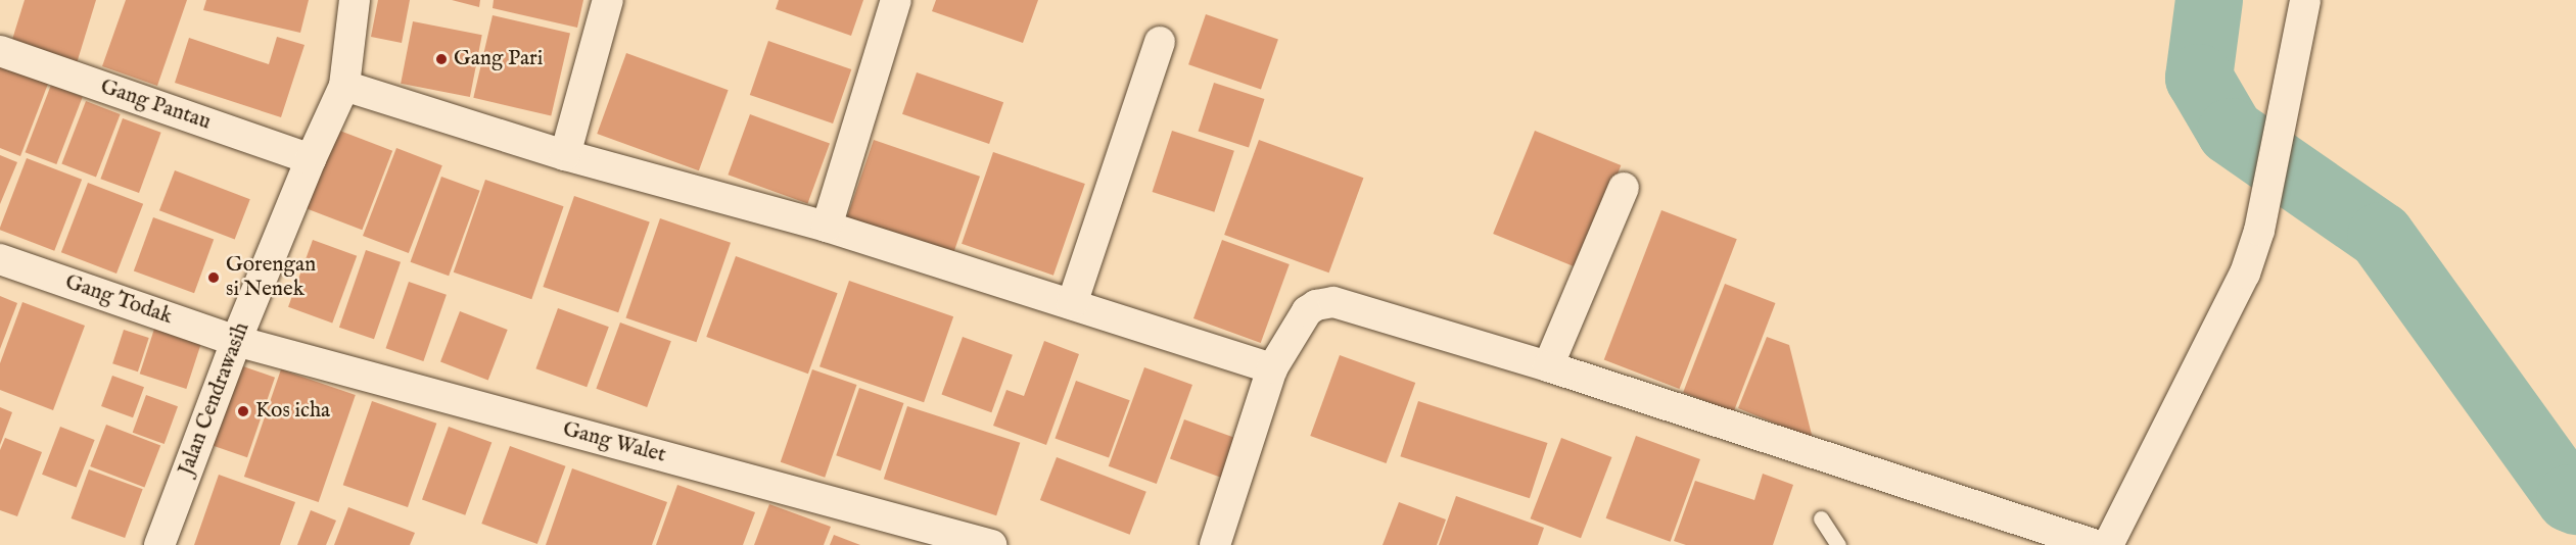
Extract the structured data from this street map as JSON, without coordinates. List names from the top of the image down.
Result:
{
  "streets": {
    "street": [
      "Gang Pantau",
      "Gang Todak",
      "Jalan Cendrawasih",
      "Gang Walet"
    ]
  },
  "crossings": [
    ["Gang Pantau", "Jalan Cendrawasih"],
    ["Gang Todak", "Jalan Cendrawasih"],
    ["Gang Todak", "Gang Walet"],
    ["Jalan Cendrawasih", "Gang Walet"]
  ],
  "places": ["Gang Pari", "Gorengan si Nenek", "Kos icha"]
}
